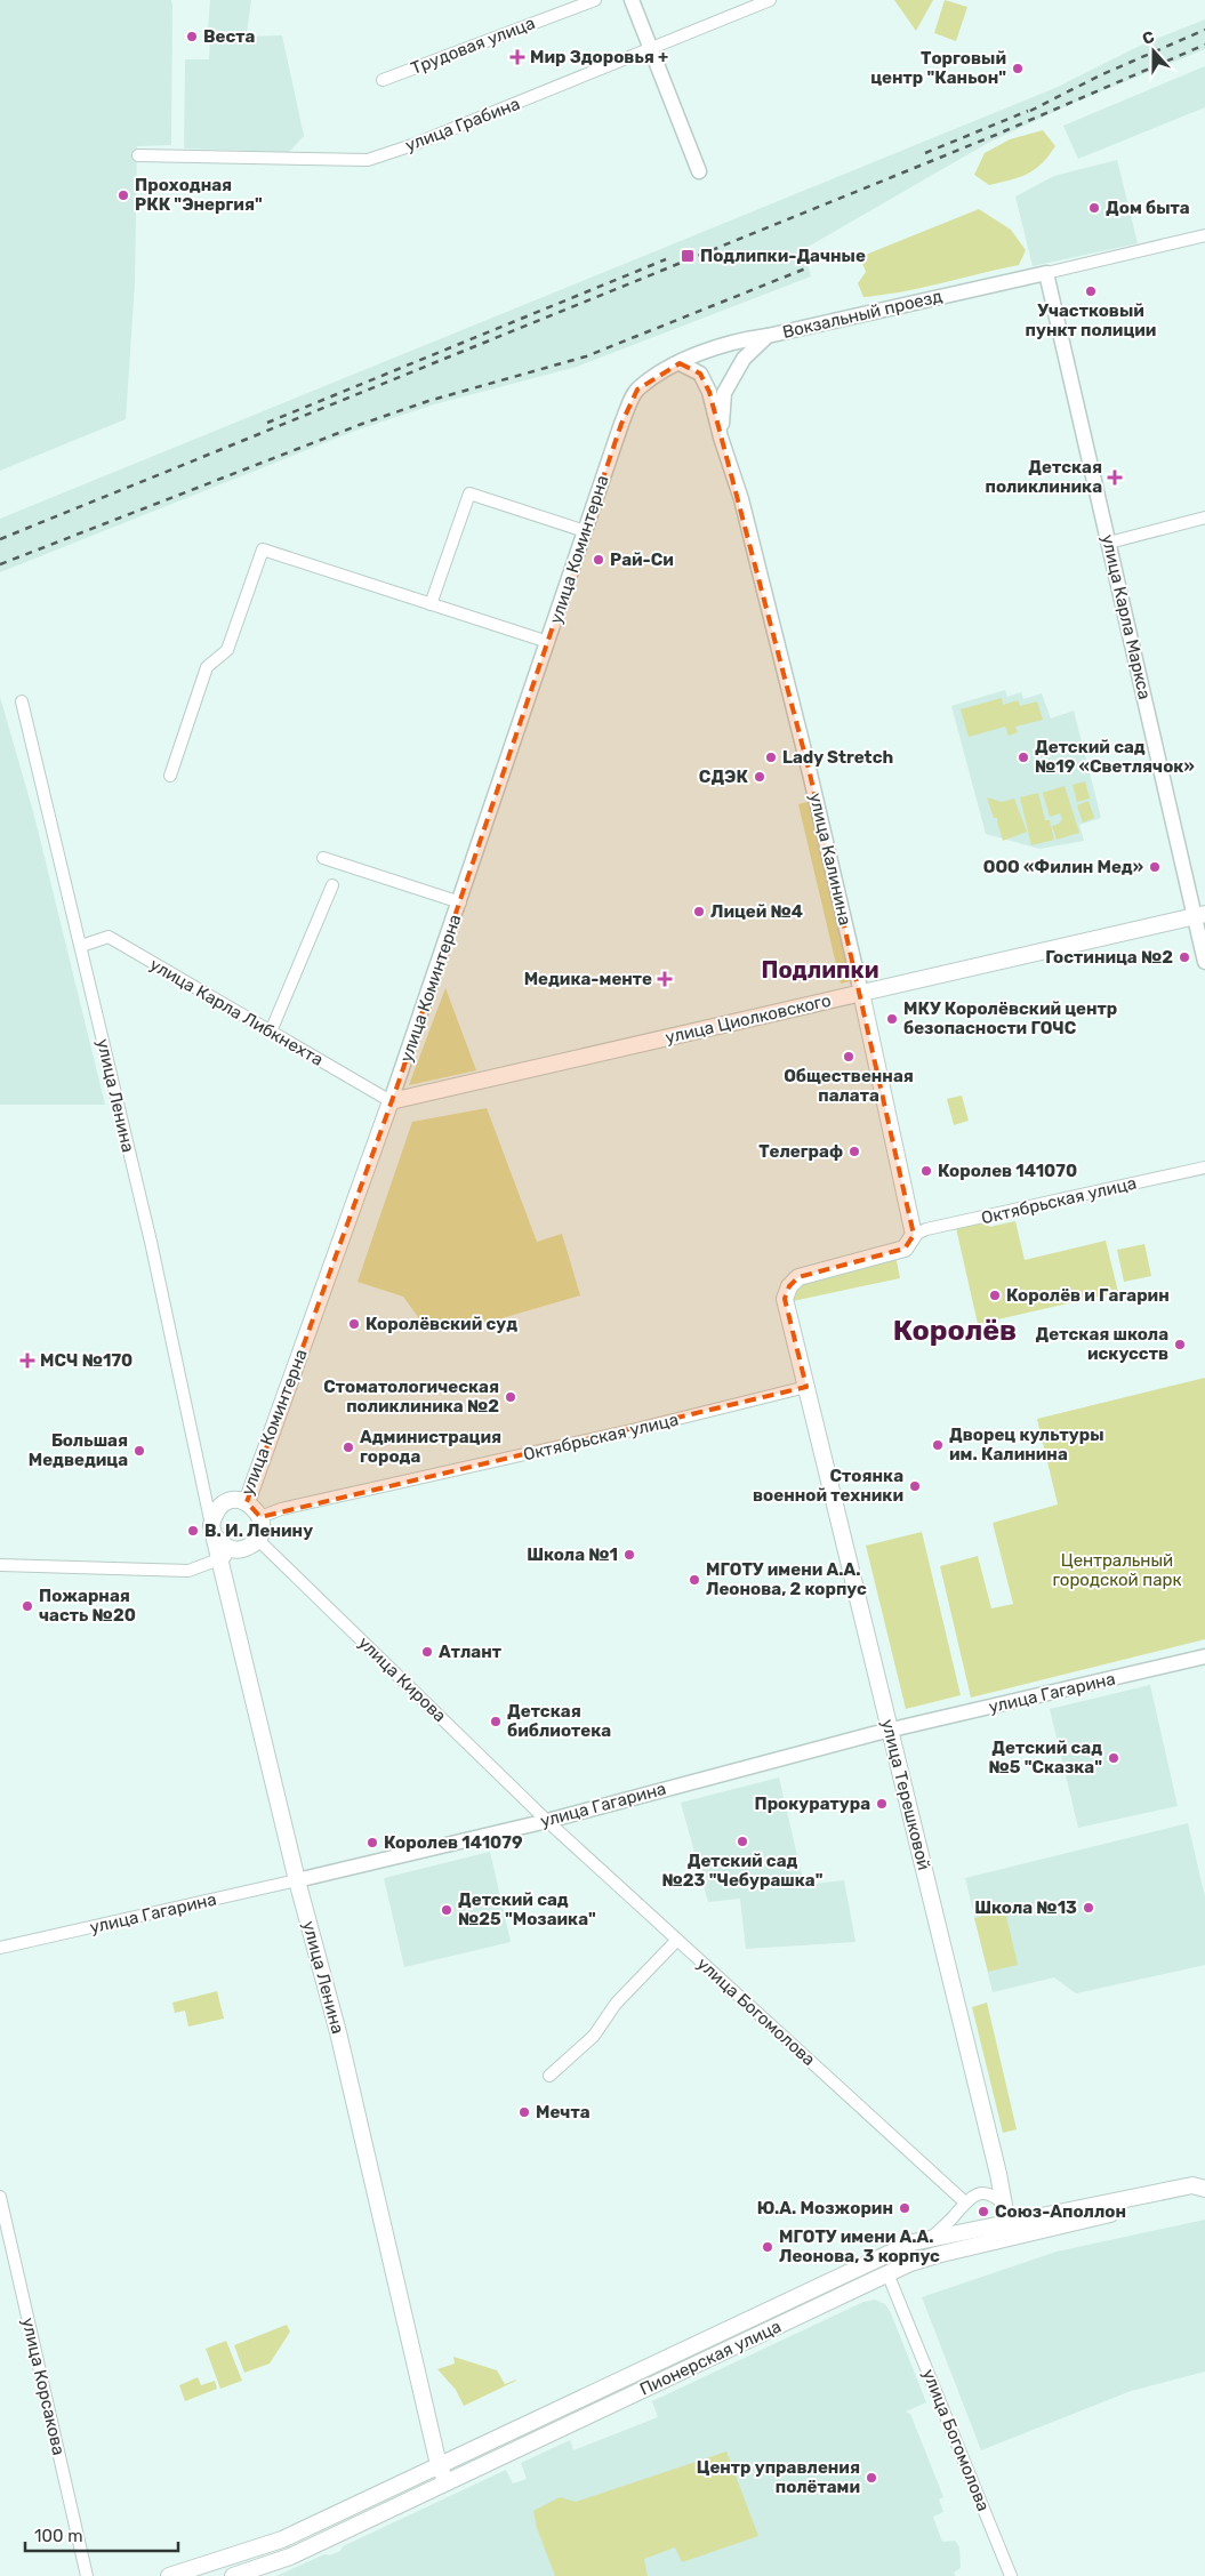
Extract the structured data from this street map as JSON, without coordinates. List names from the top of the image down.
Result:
{
  "streets": {
    "main road": [
      "улица Коминтерна",
      "улица Калинина",
      "улица Циолковского",
      "улица Ленина",
      "улица Терешковой",
      "Пионерская улица"
    ],
    "street": [
      "Трудовая улица",
      "улица Грабина",
      "Вокзальный проезд",
      "улица Карла Маркса",
      "улица Карла Либкнехта",
      "Октябрьская улица",
      "улица Кирова",
      "улица Гагарина",
      "улица Богомолова",
      "улица Корсакова"
    ]
  },
  "crossings": [
    ["Вокзальный проезд", "улица Коминтерна"],
    ["Вокзальный проезд", "улица Карла Маркса"],
    ["Вокзальный проезд", "улица Калинина"],
    ["улица Коминтерна", "улица Калинина"],
    ["улица Коминтерна", "улица Карла Либкнехта"],
    ["улица Коминтерна", "улица Циолковского"],
    ["улица Коминтерна", "улица Ленина"],
    ["улица Коминтерна", "Октябрьская улица"],
    ["улица Коминтерна", "улица Кирова"],
    ["улица Карла Маркса", "улица Циолковского"],
    ["улица Калинина", "улица Циолковского"],
    ["улица Калинина", "Октябрьская улица"],
    ["улица Калинина", "улица Терешковой"],
    ["улица Карла Либкнехта", "улица Циолковского"],
    ["улица Карла Либкнехта", "улица Ленина"],
    ["улица Ленина", "Октябрьская улица"],
    ["улица Ленина", "улица Кирова"],
    ["улица Ленина", "улица Гагарина"],
    ["улица Ленина", "Пионерская улица"],
    ["Октябрьская улица", "улица Кирова"],
    ["Октябрьская улица", "улица Терешковой"],
    ["улица Кирова", "улица Гагарина"],
    ["улица Кирова", "улица Богомолова"],
    ["улица Гагарина", "улица Терешковой"],
    ["улица Гагарина", "улица Богомолова"],
    ["улица Терешковой", "Пионерская улица"],
    ["улица Богомолова", "Пионерская улица"]
  ],
  "districts": ["Подлипки", "Королёв"],
  "parks": ["Центральный городской парк"],
  "places": {
    "other": [
      "Веста",
      "Торговый центр \"Каньон\"",
      "Проходная РКК \"Энергия\"",
      "Дом быта",
      "Участковый пункт полиции",
      "Рай-Си",
      "Lady Stretch",
      "Детский сад №19 «Светлячок»",
      "СДЭК",
      "ООО «Филин Мед»",
      "Лицей №4",
      "Гостиница №2",
      "МКУ Королёвский центр безопасности ГОЧС",
      "Общественная палата",
      "Телеграф",
      "Королев 141070",
      "Королёв и Гагарин",
      "Королёвский суд",
      "Детская школа искусств",
      "Стоматологическая поликлиника №2",
      "Дворец культуры им. Калинина",
      "Администрация города",
      "Большая Медведица",
      "Стоянка военной техники",
      "В. И. Ленину",
      "Школа №1",
      "МГОТУ имени А.А. Леонова, 2 корпус",
      "Пожарная часть №20",
      "Атлант",
      "Детская библиотека",
      "Детский сад №5 \"Сказка\"",
      "Прокуратура",
      "Детский сад №23 \"Чебурашка\"",
      "Королев 141079",
      "Школа №13",
      "Детский сад №25 \"Мозаика\"",
      "Мечта",
      "Ю.А. Мозжорин",
      "Союз-Аполлон",
      "МГОТУ имени А.А. Леонова, 3 корпус",
      "Центр управления полётами"
    ],
    "health": [
      "Мир Здоровья +",
      "Детская поликлиника",
      "Медика-менте",
      "МСЧ №170"
    ],
    "transit": ["Подлипки-Дачные"]
  },
  "scale_bar": "100 m",
  "north": "top"
}
